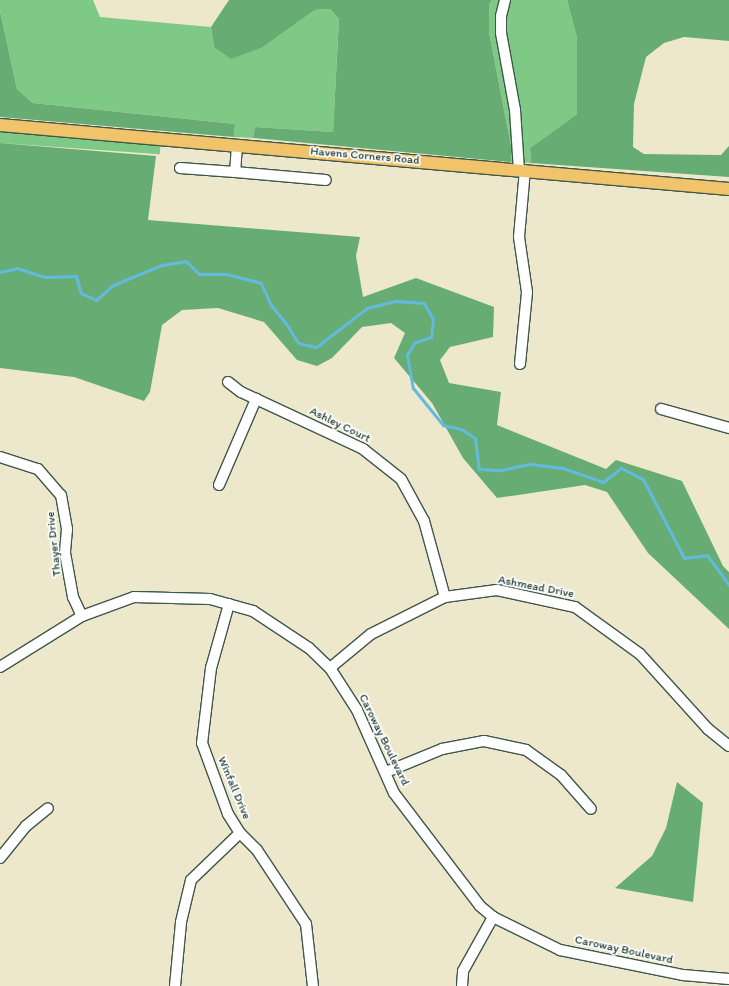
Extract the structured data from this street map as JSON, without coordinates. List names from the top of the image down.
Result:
{
  "streets": {
    "main road": ["Havens Corners Road"],
    "street": [
      "Ashley Court",
      "Thayer Drive",
      "Ashmead Drive",
      "Caroway Boulevard",
      "Winfall Drive"
    ]
  },
  "crossings": [
    ["Ashley Court", "Ashmead Drive"],
    ["Thayer Drive", "Caroway Boulevard"],
    ["Ashmead Drive", "Caroway Boulevard"],
    ["Caroway Boulevard", "Winfall Drive"]
  ]
}
